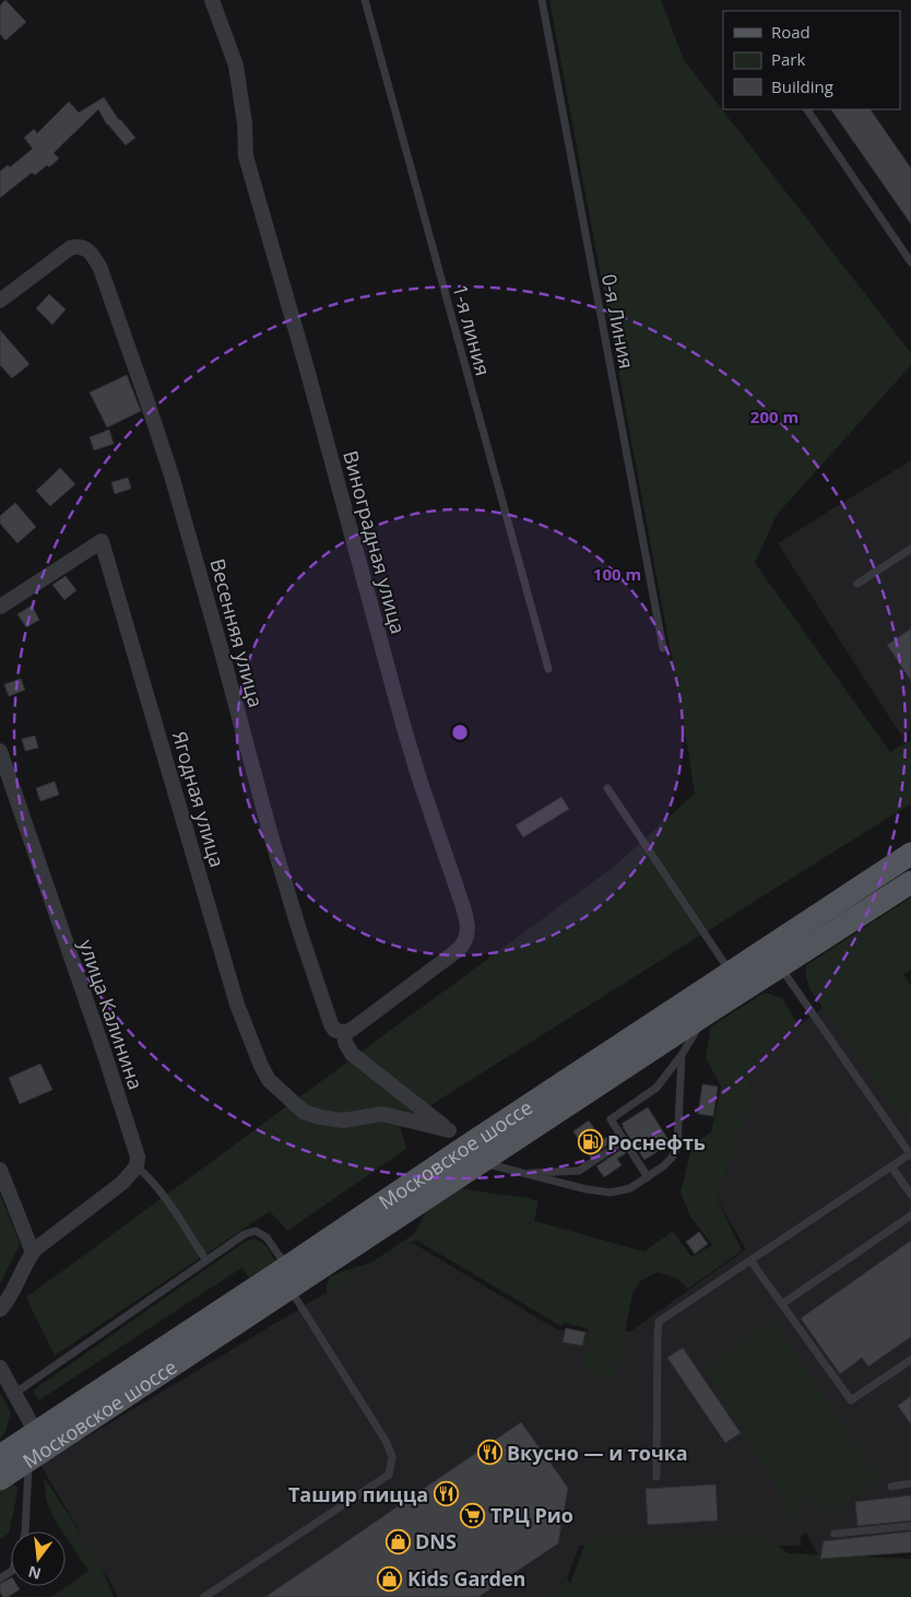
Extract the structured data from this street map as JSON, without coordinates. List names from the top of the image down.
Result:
{
  "streets": {
    "main road": ["Московское шоссе"],
    "street": [
      "Виноградная улица",
      "Весенняя улица",
      "Ягодная улица",
      "улица Калинина"
    ],
    "lane": ["0-я Линия", "1-я линия"]
  },
  "crossings": [
    ["Виноградная улица", "Весенняя улица"],
    ["Весенняя улица", "Ягодная улица"],
    ["Весенняя улица", "Московское шоссе"]
  ],
  "places": {
    "fuel station": ["Роснефть"],
    "restaurant": ["Вкусно — и точка", "Ташир пицца"],
    "supermarket": ["ТРЦ Рио"],
    "shop": ["DNS", "Kids Garden"]
  },
  "legend": ["Road", "Park", "Building"],
  "north": "bottom",
  "rings": ["200 m", "100 m"]
}
